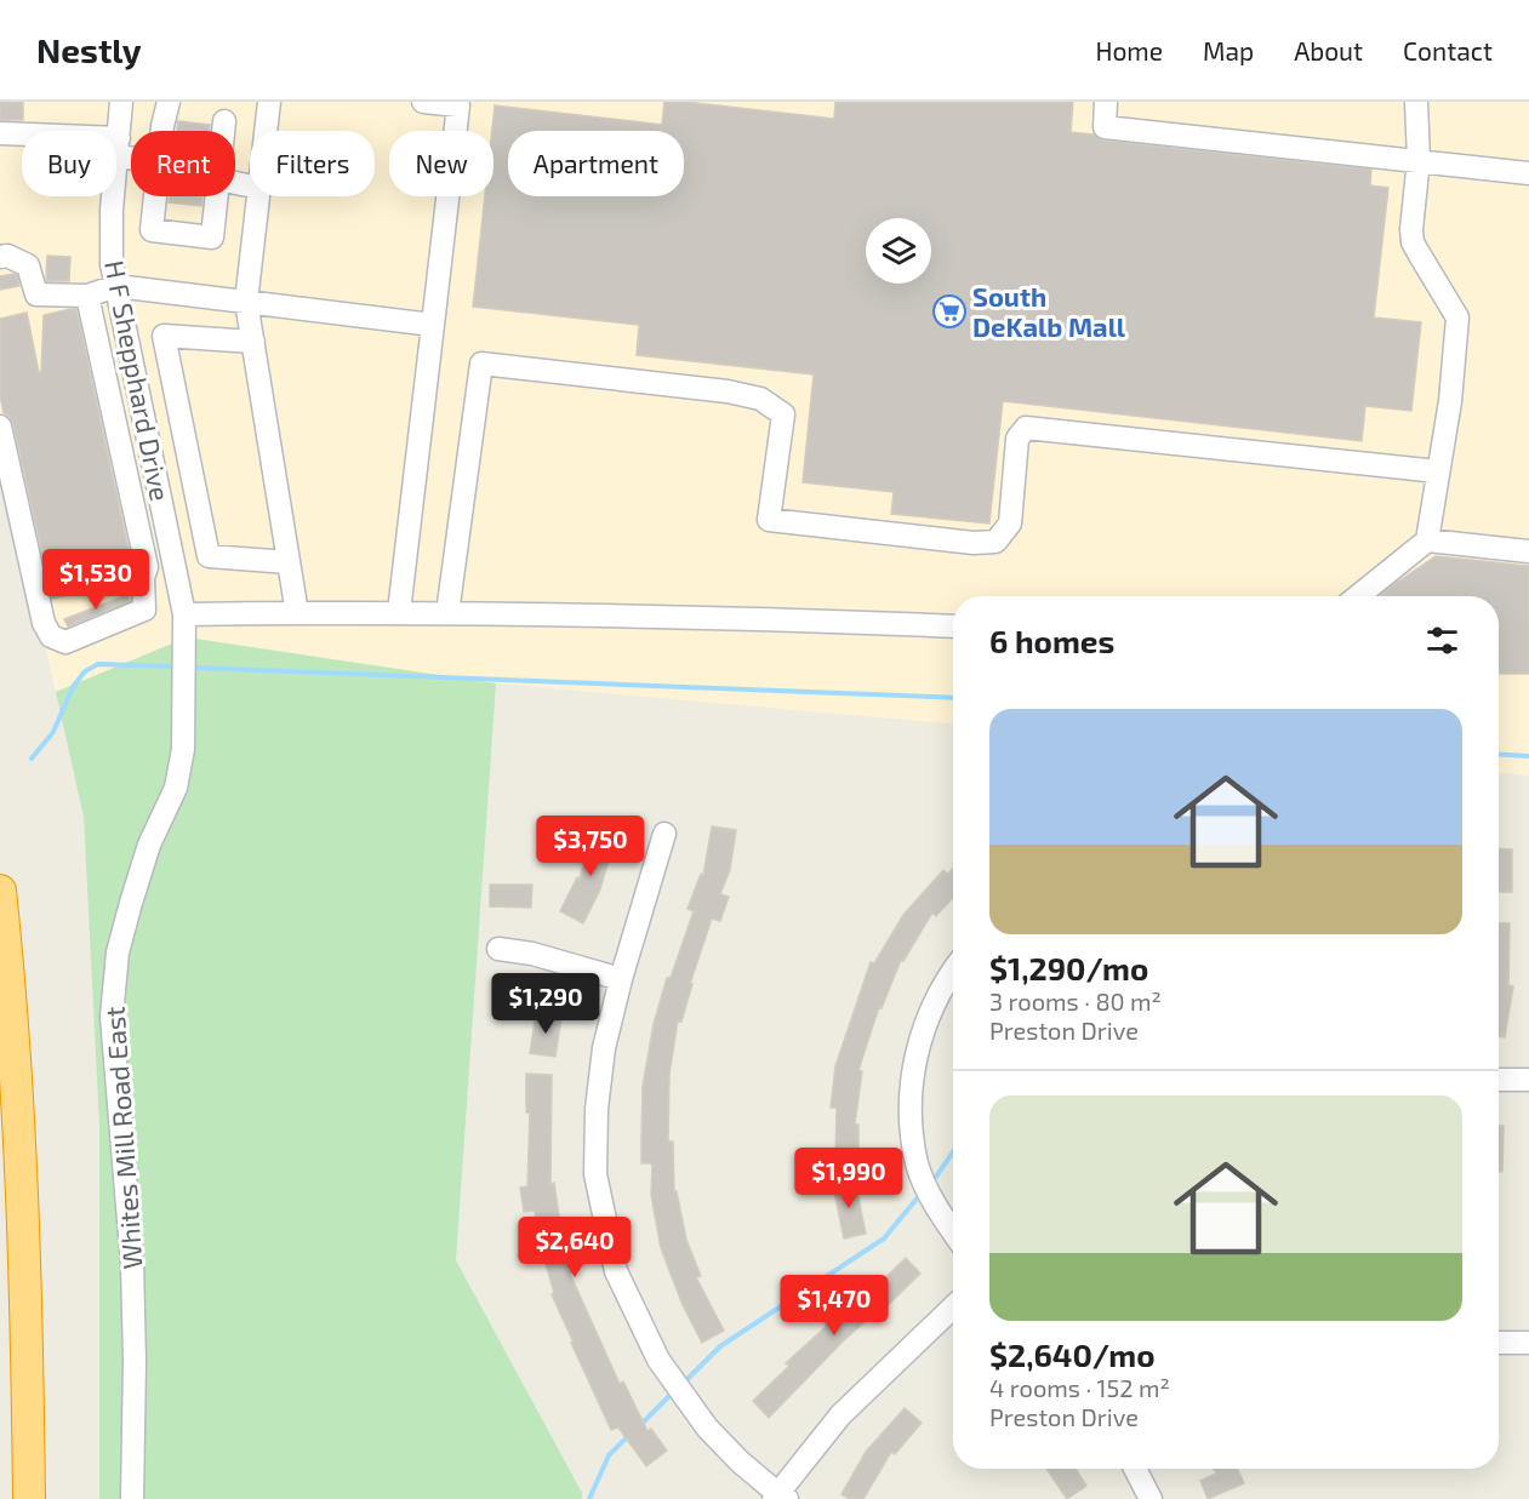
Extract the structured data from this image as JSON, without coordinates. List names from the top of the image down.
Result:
{
  "streets": {
    "street": ["H F Shepphard Drive", "Whites Mill Road East"]
  },
  "crossings": [
    ["H F Shepphard Drive", "Whites Mill Road East"]
  ],
  "places": {
    "supermarket": ["South DeKalb Mall"]
  },
  "page": {
    "header": "Nestly",
    "nav": [
      "Home",
      "Map",
      "About",
      "Contact"
    ],
    "chip": [
      "Buy",
      "Rent",
      "Filters",
      "New",
      "Apartment"
    ],
    "price": [
      "$1,530",
      "$3,750",
      "$1,290",
      "$1,990",
      "$2,640",
      "$1,470"
    ],
    "heading": "6 homes",
    "list": [
      {
        "name": "$1,290/mo",
        "note": "3 rooms · 80 m² · Preston Drive"
      },
      {
        "name": "$2,640/mo",
        "note": "4 rooms · 152 m² · Preston Drive"
      }
    ]
  }
}
